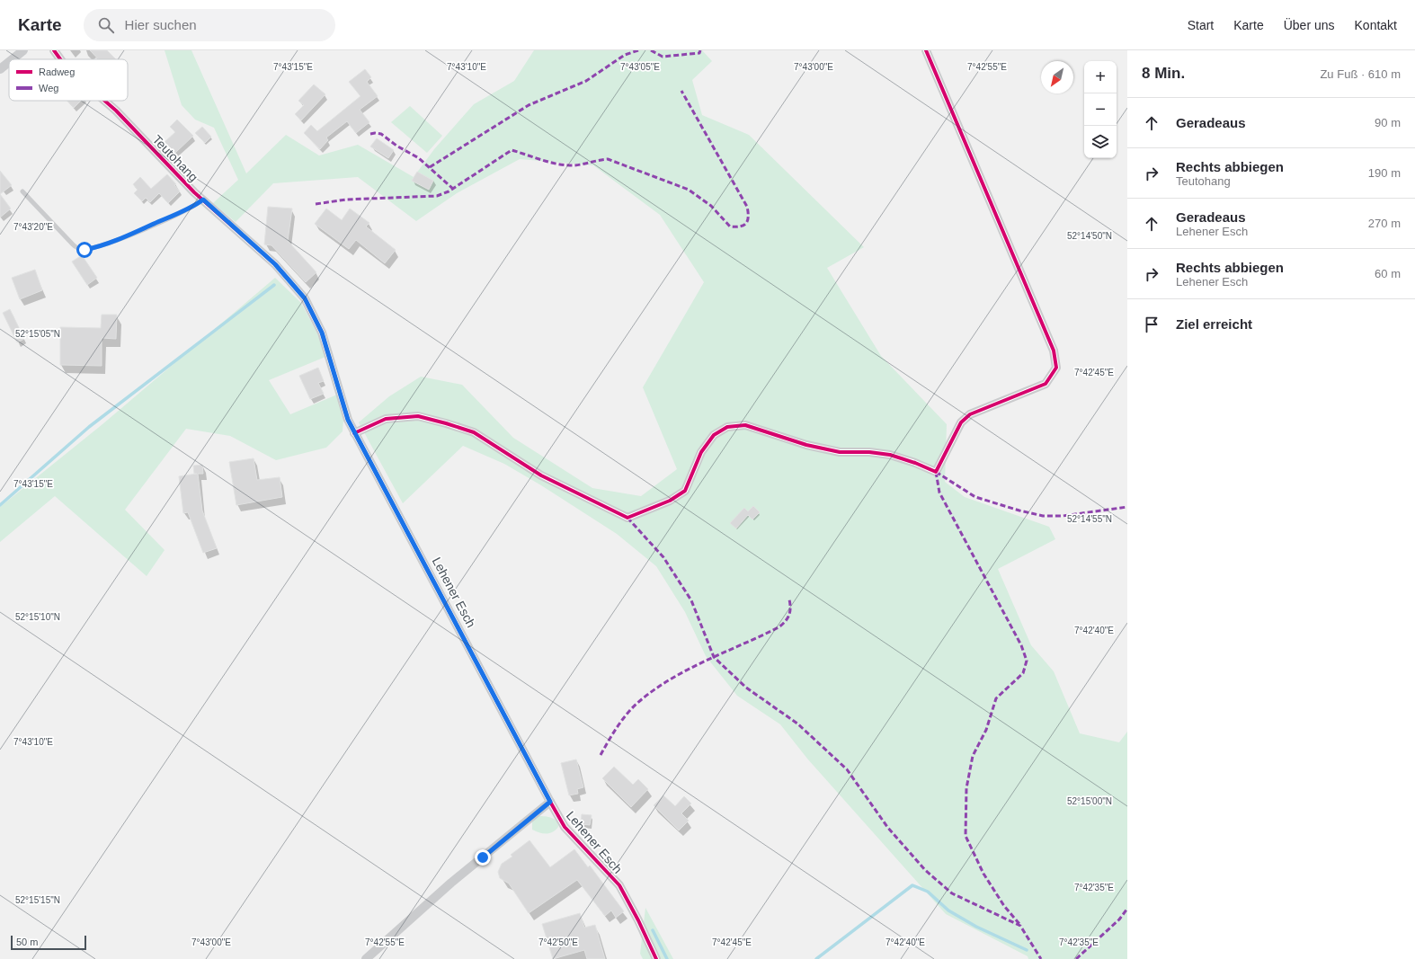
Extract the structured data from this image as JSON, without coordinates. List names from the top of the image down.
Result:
{
  "streets": {
    "street": ["Teutohang", "Lehener Esch"]
  },
  "crossings": [
    ["Teutohang", "Lehener Esch"]
  ],
  "legend": ["Radweg", "Weg"],
  "scale_bar": "50 m",
  "north": "bottom left",
  "page": {
    "header": "Karte",
    "search": "Hier suchen",
    "nav": [
      "Start",
      "Karte",
      "Über uns",
      "Kontakt"
    ],
    "heading": ["8 Min.", "Zu Fuß · 610 m"],
    "map_buttons": ["+", "−"],
    "list": [
      ["Geradeaus", "90 m"],
      ["Rechts abbiegen", "Teutohang", "190 m"],
      ["Geradeaus", "Lehener Esch", "270 m"],
      ["Rechts abbiegen", "Lehener Esch", "60 m"],
      "Ziel erreicht"
    ],
    "scale": "50 m"
  },
  "coordinates": [
    "7°43'15\"E",
    "7°43'10\"E",
    "7°43'05\"E",
    "7°43'00\"E",
    "7°42'55\"E",
    "7°43'20\"E",
    "52°14'50\"N",
    "52°15'05\"N",
    "7°42'45\"E",
    "52°14'55\"N",
    "52°15'10\"N",
    "7°42'40\"E",
    "52°15'00\"N",
    "7°42'35\"E",
    "52°15'15\"N",
    "7°42'50\"E"
  ]
}
